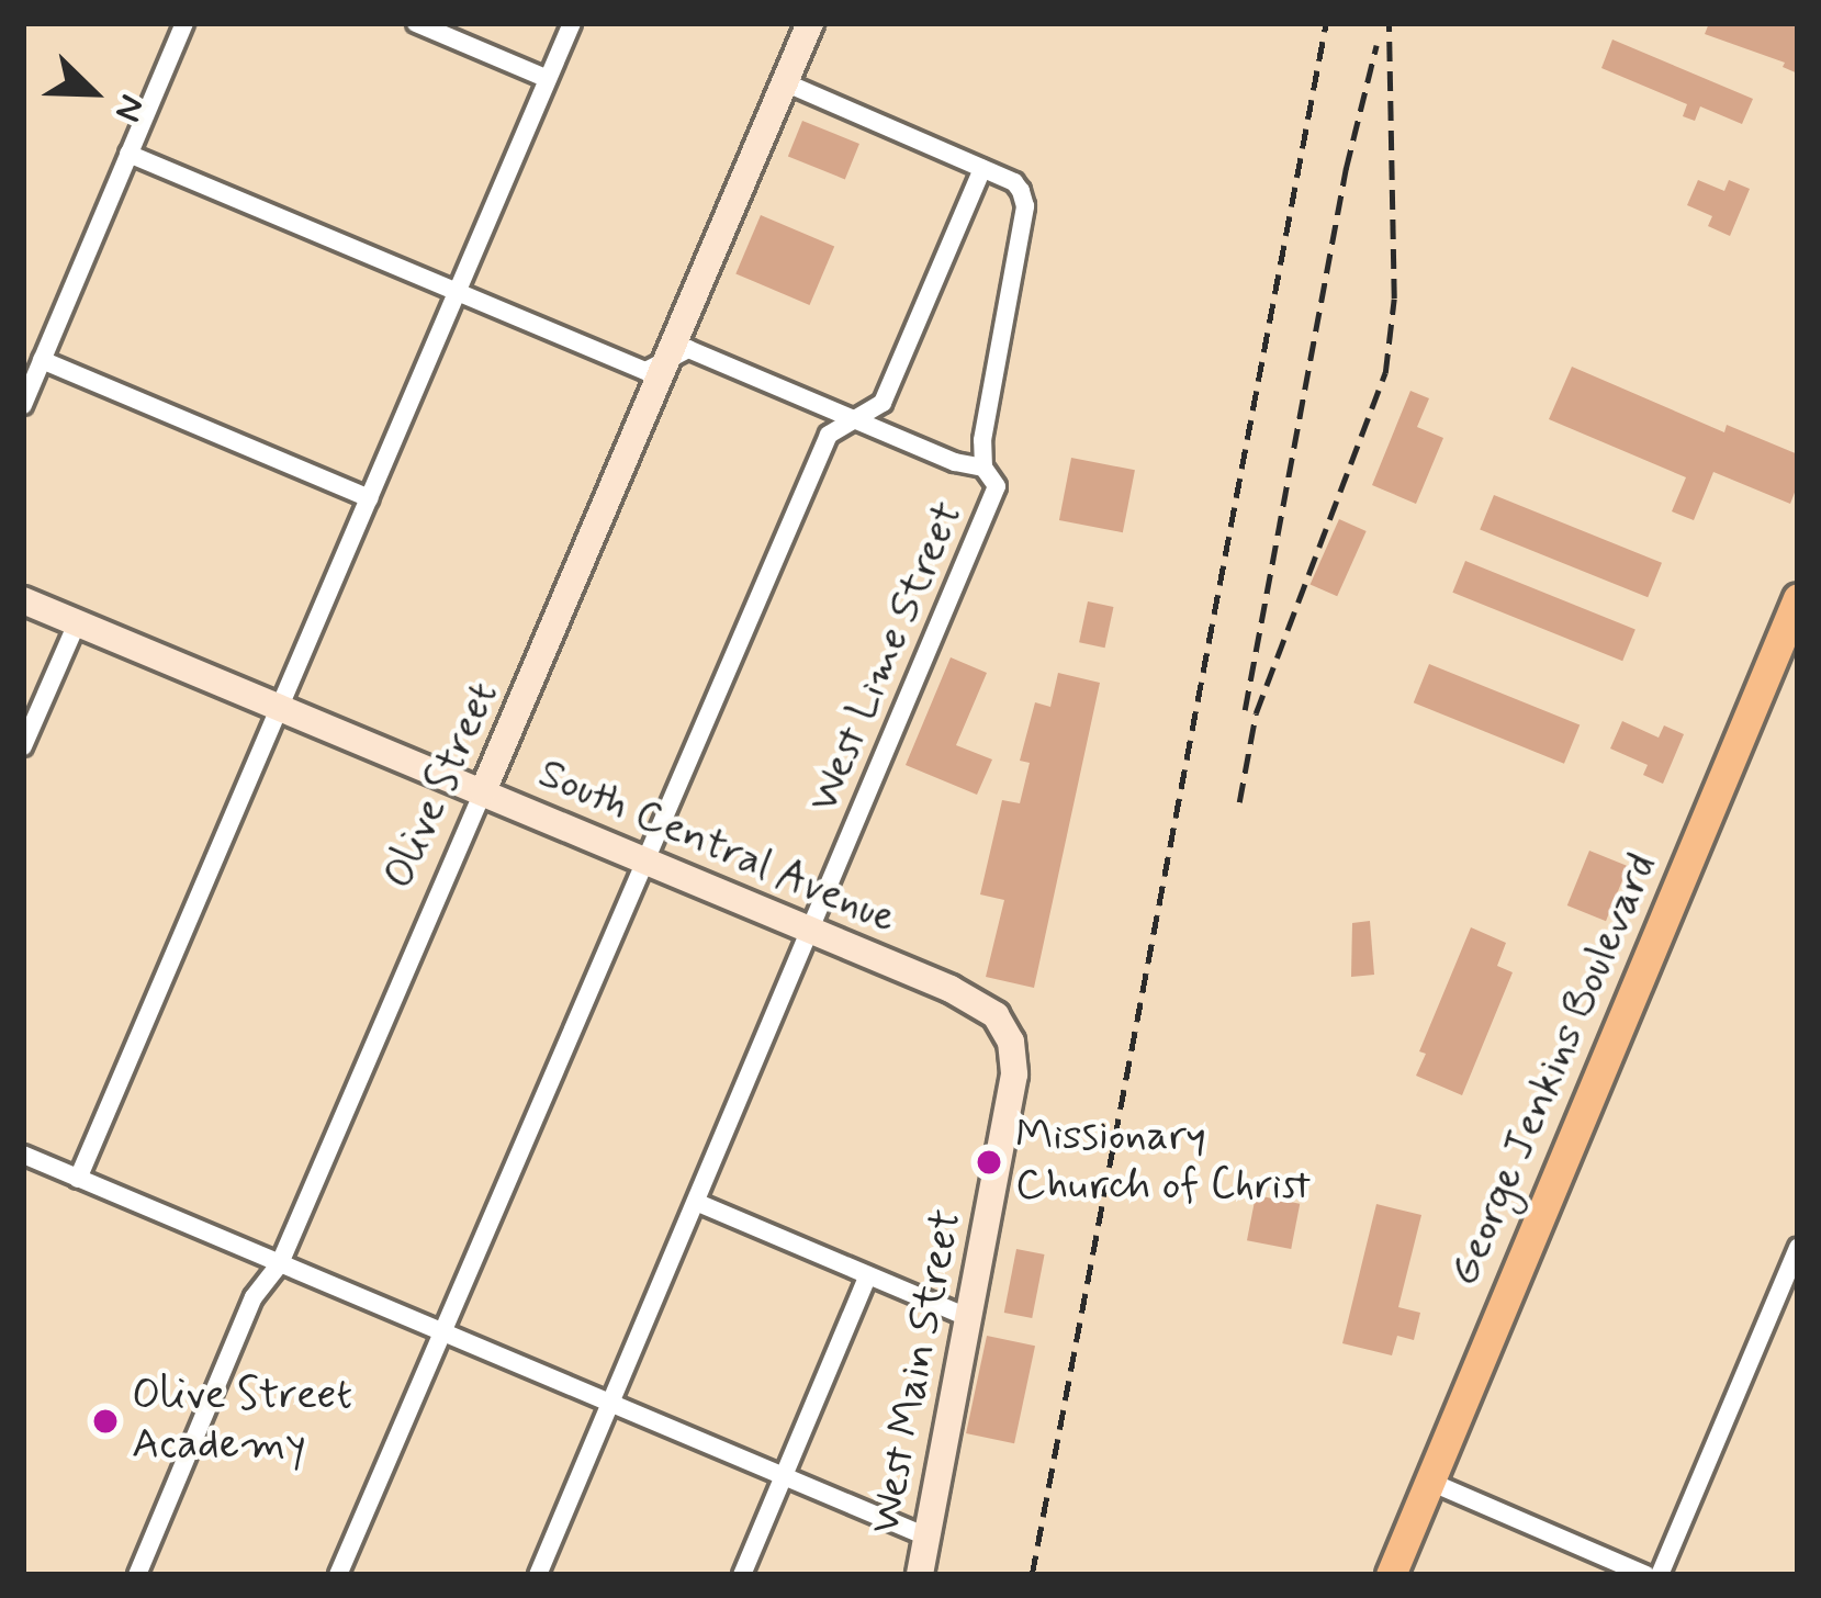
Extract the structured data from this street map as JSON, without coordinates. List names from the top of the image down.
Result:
{
  "streets": {
    "main road": [
      "Olive Street",
      "South Central Avenue",
      "George Jenkins Boulevard",
      "West Main Street"
    ],
    "street": ["West Lime Street"]
  },
  "crossings": [
    ["West Lime Street", "South Central Avenue"],
    ["Olive Street", "South Central Avenue"],
    ["South Central Avenue", "West Main Street"]
  ],
  "places": ["Missionary Church of Christ", "Olive Street Academy"],
  "north": "bottom right"
}
